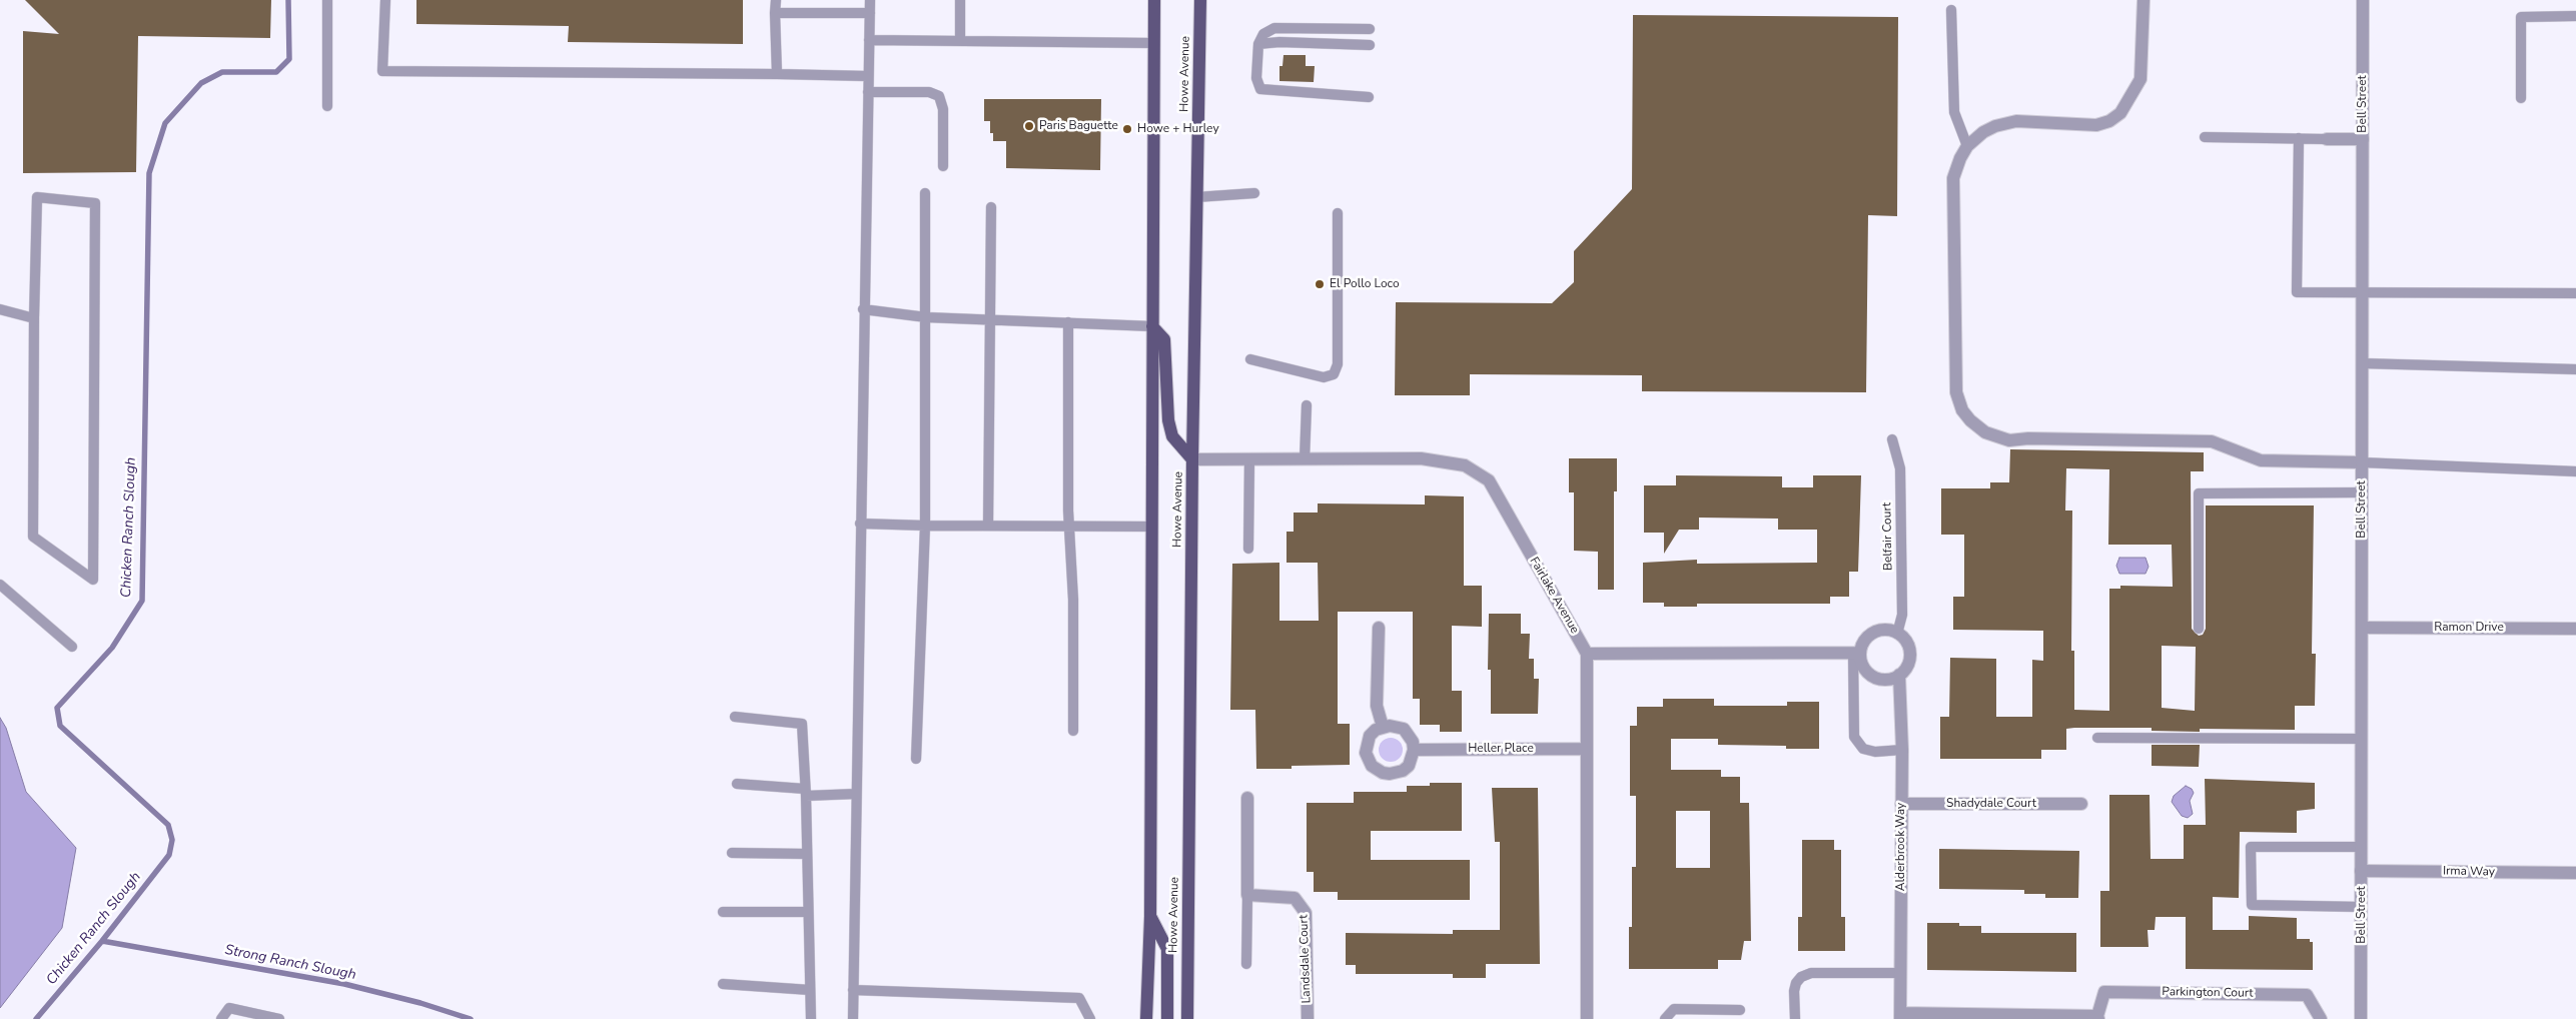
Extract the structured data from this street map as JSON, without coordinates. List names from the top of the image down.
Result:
{
  "streets": {
    "main road": ["Howe Avenue"],
    "street": [
      "Bell Street",
      "Fairlake Avenue",
      "Ramon Drive",
      "Heller Place",
      "Shadydale Court",
      "Alderbrook Way",
      "Irma Way",
      "Landsdale Court",
      "Parkington Court"
    ],
    "lane": ["Belfair Court"]
  },
  "crossings": [
    ["Howe Avenue", "Fairlake Avenue"],
    ["Bell Street", "Ramon Drive"],
    ["Bell Street", "Irma Way"],
    ["Belfair Court", "Alderbrook Way"],
    ["Fairlake Avenue", "Heller Place"],
    ["Shadydale Court", "Alderbrook Way"],
    ["Alderbrook Way", "Parkington Court"]
  ],
  "water": ["Chicken Ranch Slough", "Strong Ranch Slough"],
  "places": ["Paris Baguette", "Howe + Hurley", "El Pollo Loco"]
}
